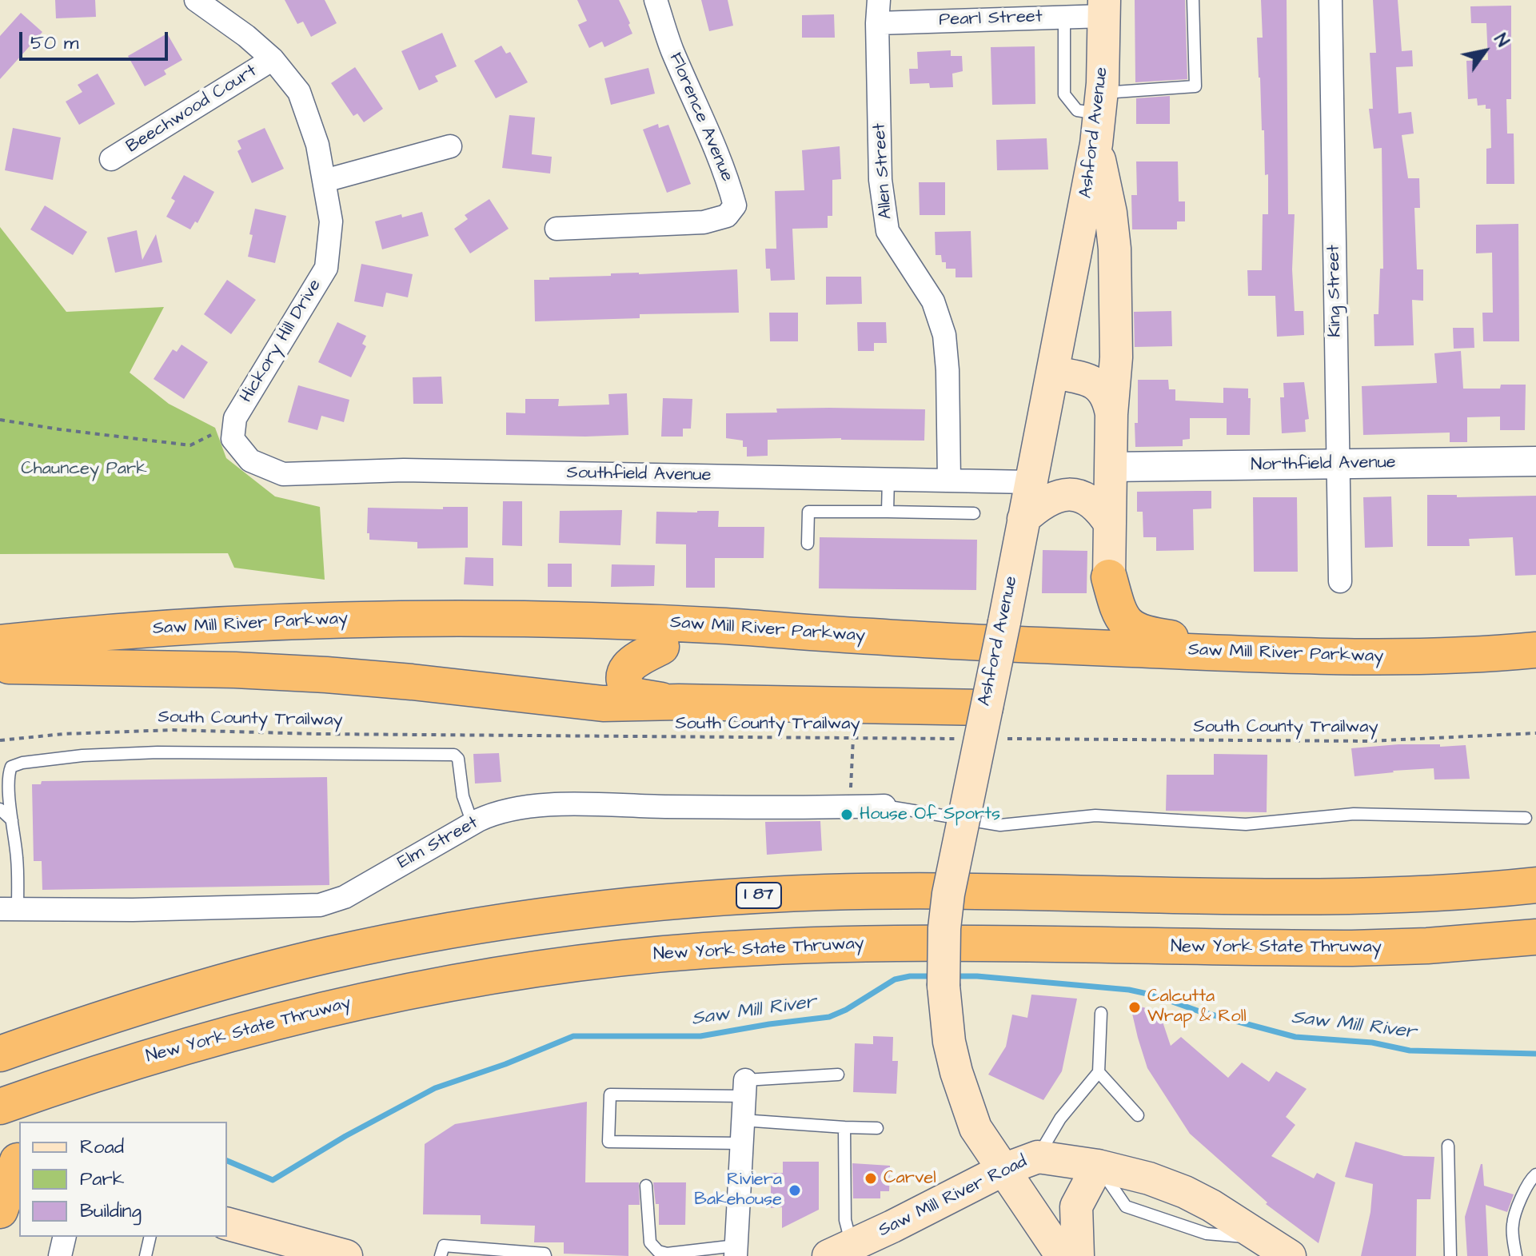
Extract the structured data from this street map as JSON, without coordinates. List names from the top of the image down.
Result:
{
  "streets": {
    "highway": ["Saw Mill River Parkway", "I 87", "New York State Thruway"],
    "main road": ["Ashford Avenue", "Saw Mill River Road"],
    "street": [
      "Pearl Street",
      "Beechwood Court",
      "Florence Avenue",
      "Allen Street",
      "King Street",
      "Hickory Hill Drive",
      "Northfield Avenue",
      "Southfield Avenue",
      "Elm Street"
    ],
    "path": ["South County Trailway"]
  },
  "crossings": [
    ["Pearl Street", "Ashford Avenue"],
    ["Pearl Street", "Allen Street"],
    ["Beechwood Court", "Hickory Hill Drive"],
    ["Ashford Avenue", "Southfield Avenue"],
    ["Ashford Avenue", "Saw Mill River Parkway"],
    ["Ashford Avenue", "South County Trailway"],
    ["Ashford Avenue", "Saw Mill River Road"],
    ["Allen Street", "Southfield Avenue"],
    ["King Street", "Northfield Avenue"],
    ["Hickory Hill Drive", "Southfield Avenue"]
  ],
  "water": ["Saw Mill River"],
  "parks": ["Chauncey Park"],
  "places": [
    "House Of Sports",
    "Calcutta Wrap & Roll",
    "Carvel",
    "Riviera Bakehouse"
  ],
  "legend": ["Road", "Park", "Building"],
  "scale_bar": "50 m",
  "north": "top right"
}
